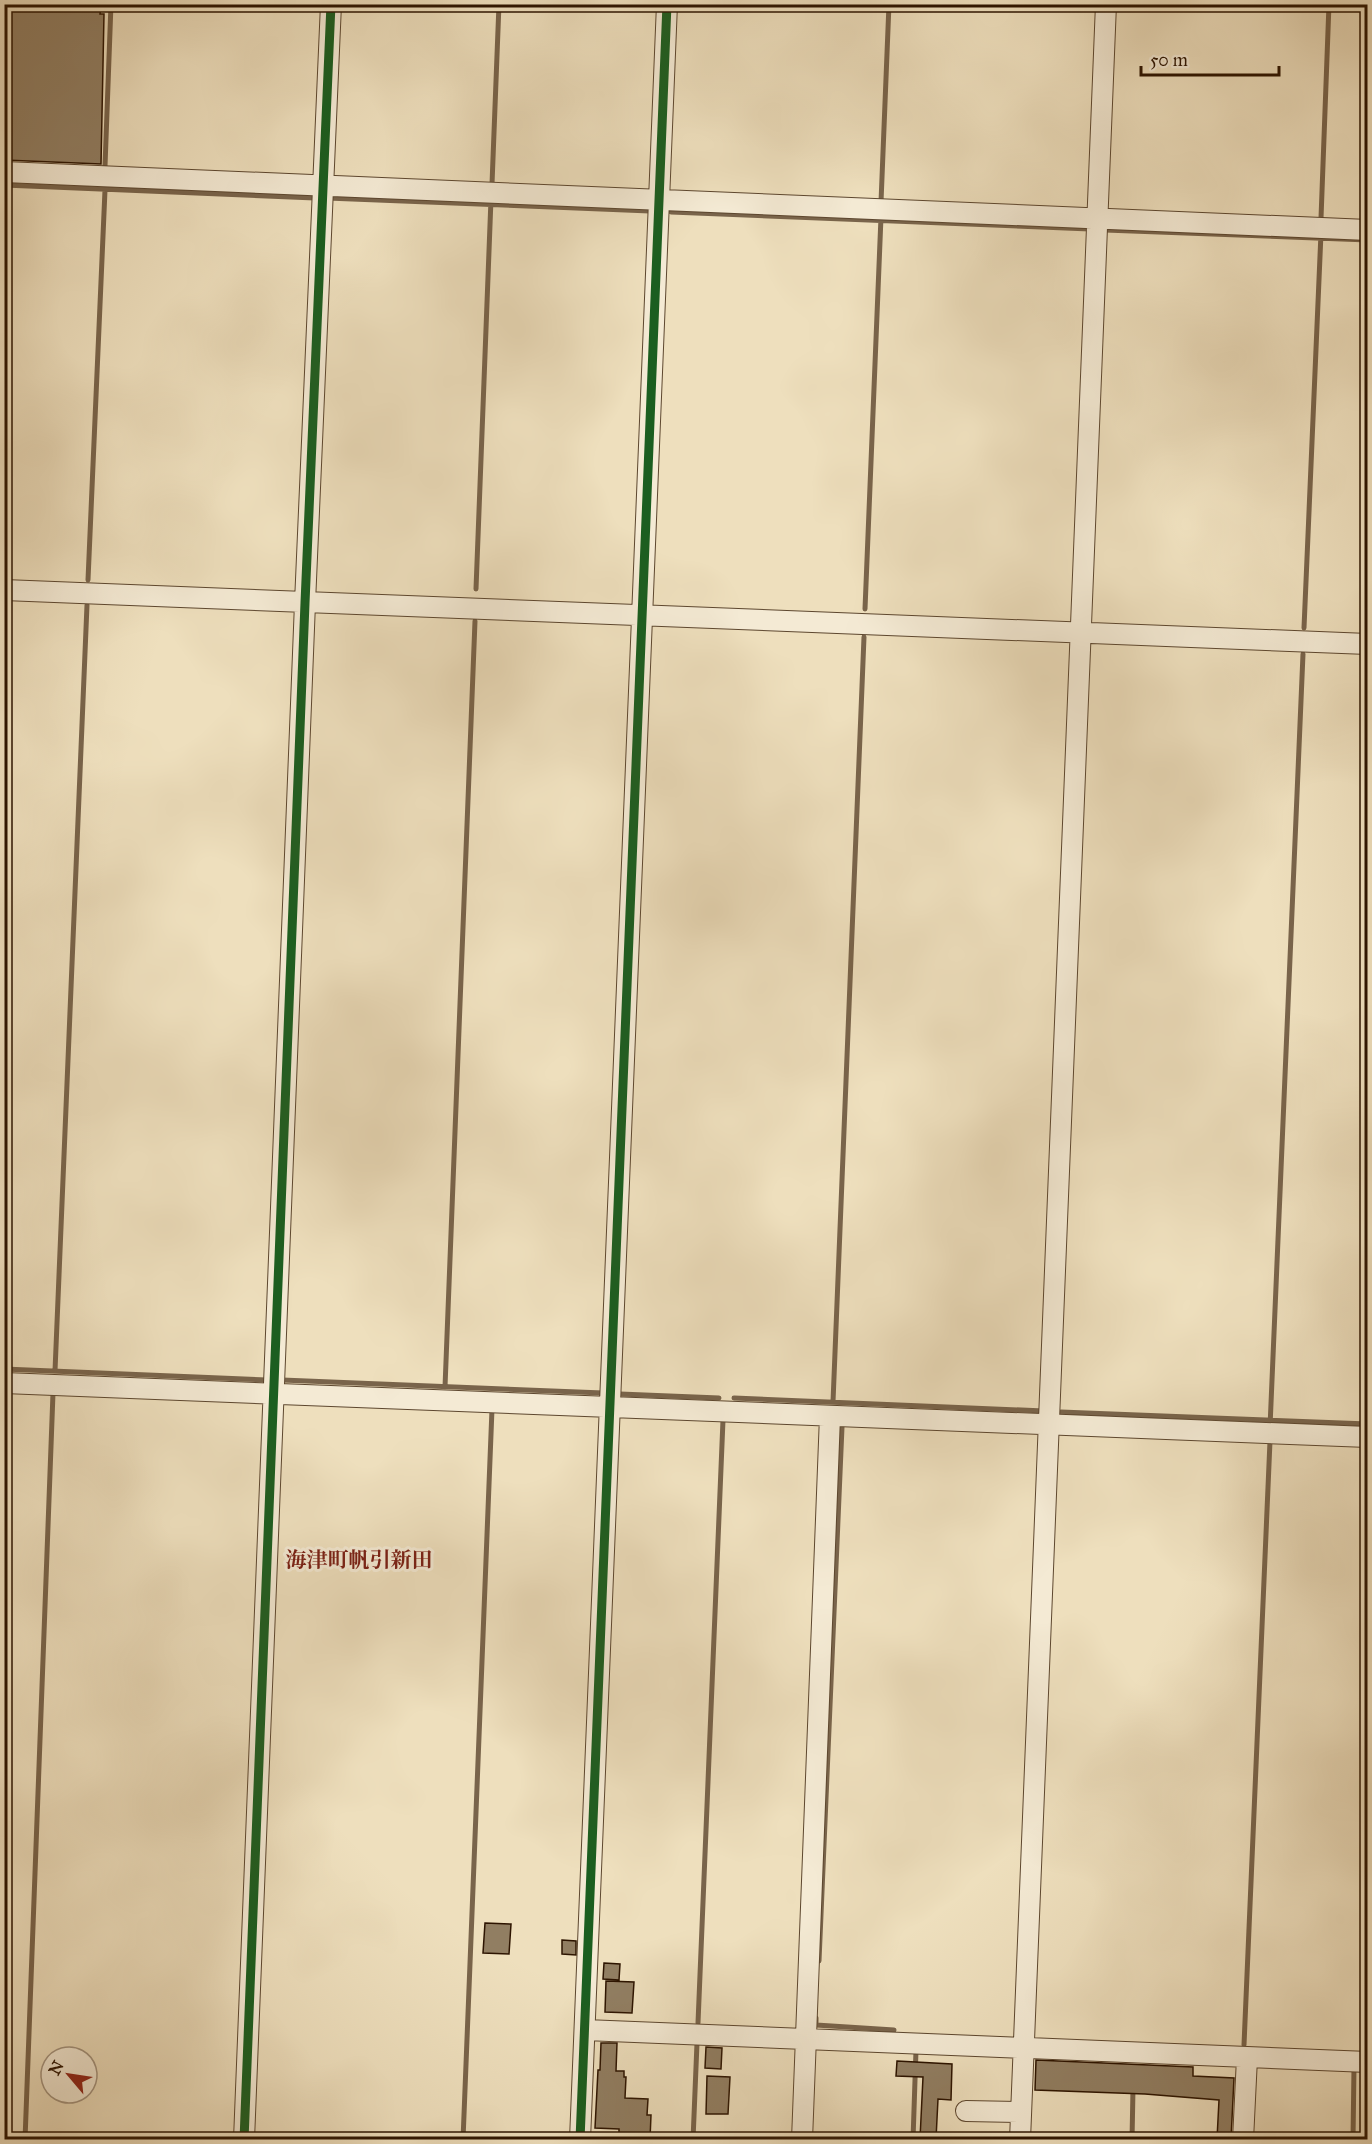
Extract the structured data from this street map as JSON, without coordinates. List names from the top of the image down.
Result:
{
  "districts": ["海津町帆引新田"],
  "scale_bar": "50 m",
  "north": "top left"
}
